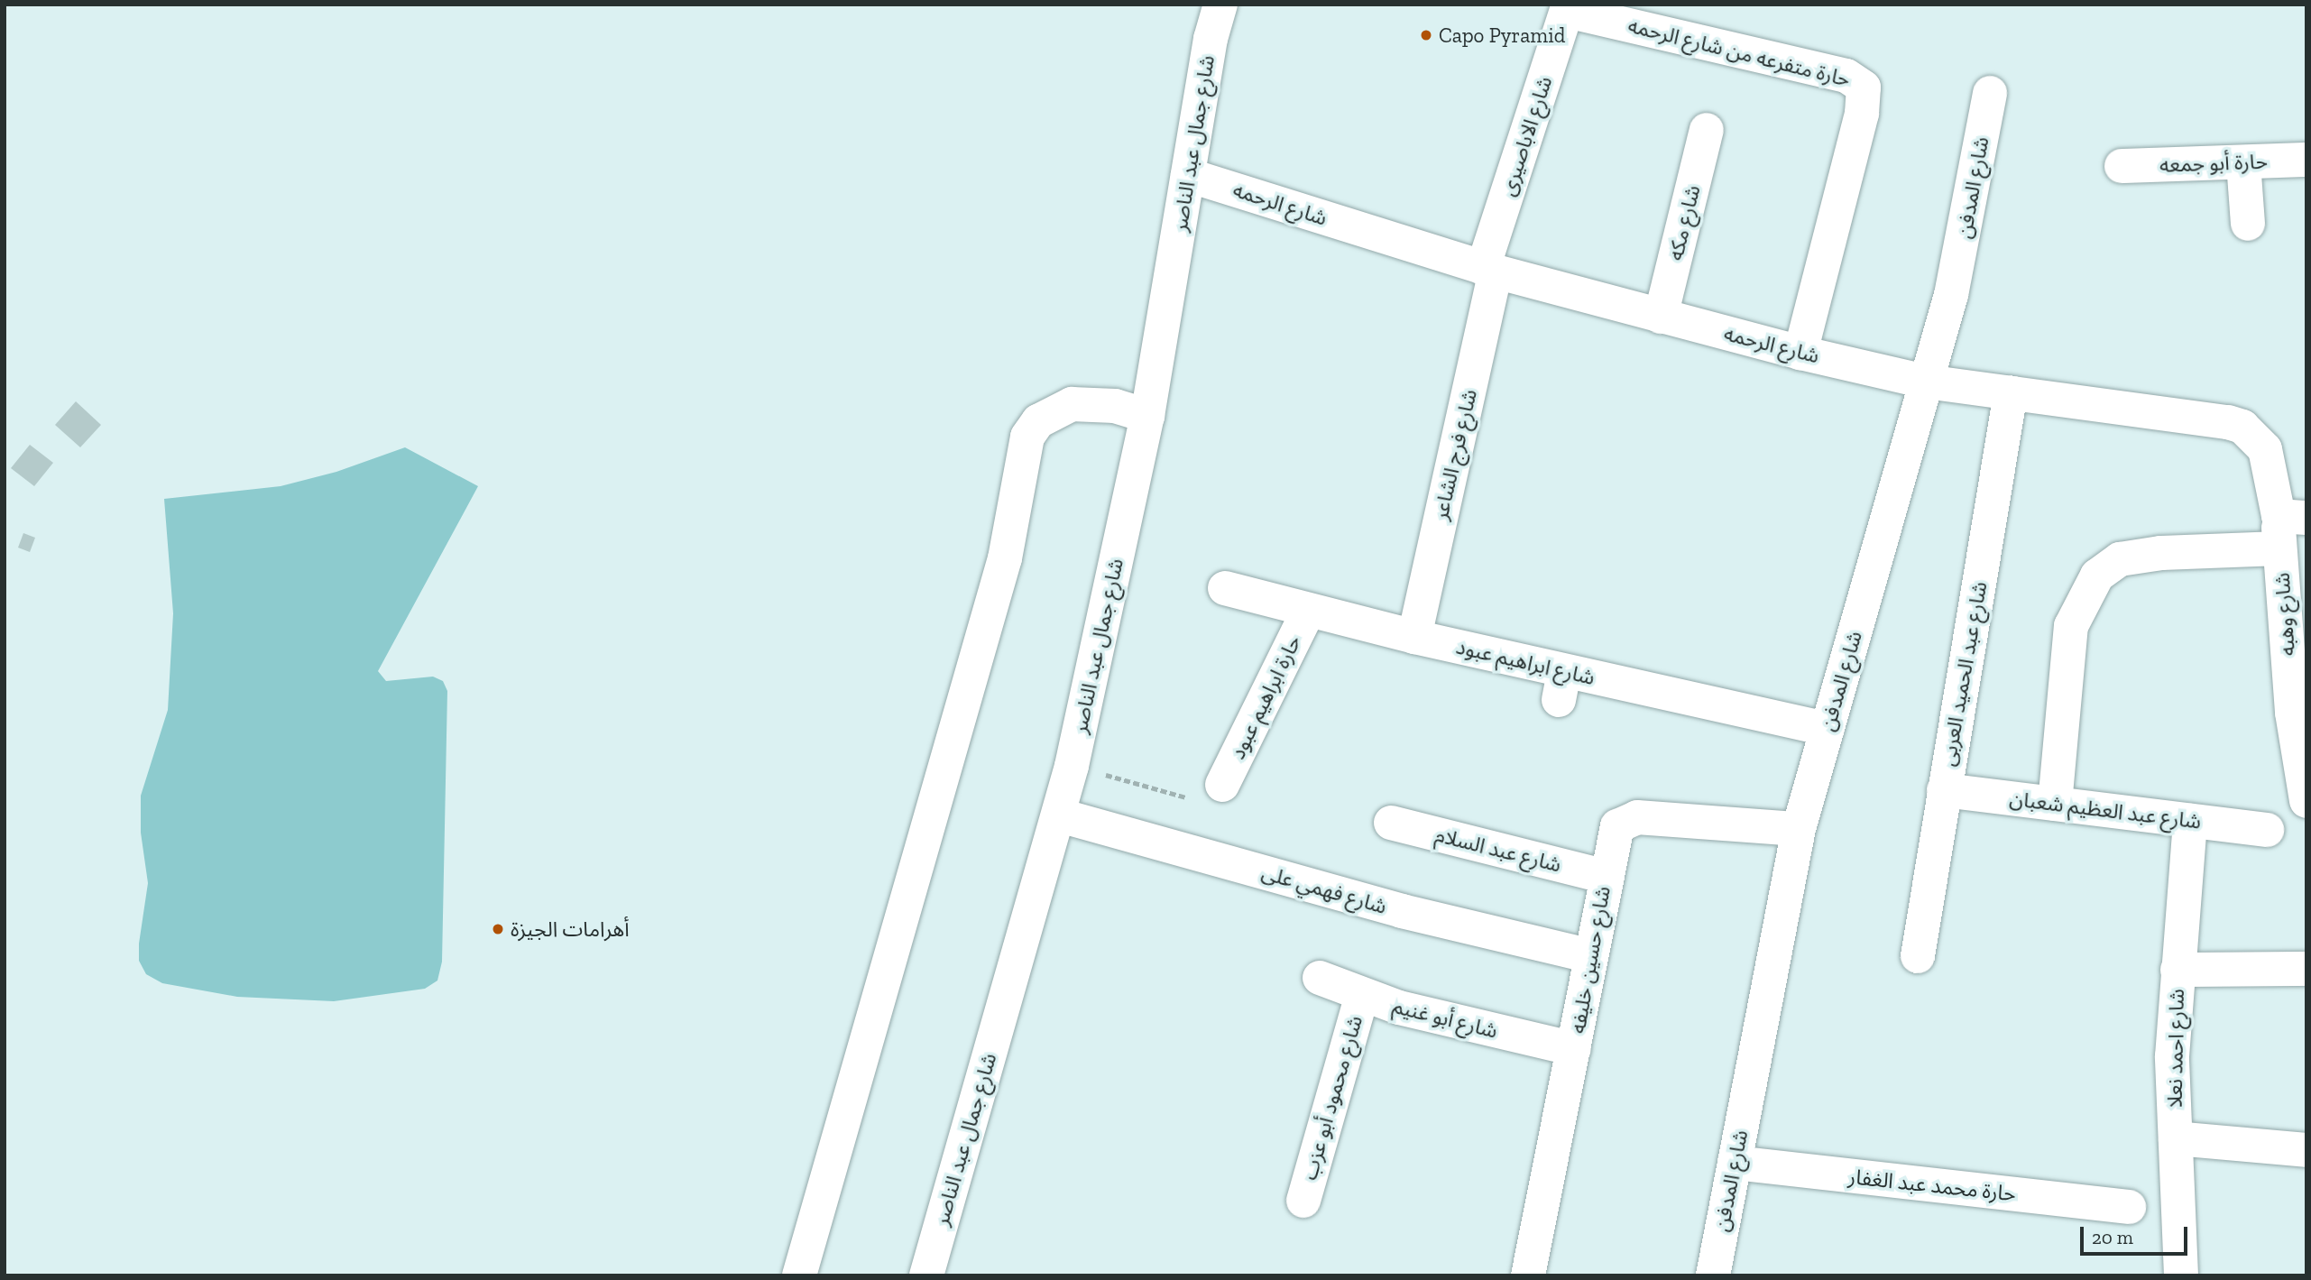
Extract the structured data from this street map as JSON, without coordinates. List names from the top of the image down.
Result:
{
  "streets": {
    "street": [
      "حارة متفرعه من شارع الرحمه",
      "شارع الاباصيرى",
      "شارع جمال عبد الناصر",
      "حارة أبو جمعه",
      "شارع المدفن",
      "شارع الرحمه",
      "شارع مكه",
      "شارع فرج الشاعر",
      "شارع وهبه",
      "شارع ابراهيم عبود",
      "شارع عبد الحميد العربى",
      "حارة ابراهيم عبود",
      "شارع عبد العظيم شعبان",
      "شارع عبد السلام",
      "شارع فهمي على",
      "شارع حسين خليفه",
      "شارع أبو غنيم",
      "شارع احمد نعلا",
      "شارع محمود أبو عزب",
      "حارة محمد عبد الغفار"
    ]
  },
  "crossings": [
    ["حارة متفرعه من شارع الرحمه", "شارع الاباصيرى"],
    ["حارة متفرعه من شارع الرحمه", "شارع الرحمه"],
    ["شارع الاباصيرى", "شارع الرحمه"],
    ["شارع الاباصيرى", "شارع فرج الشاعر"],
    ["شارع جمال عبد الناصر", "شارع الرحمه"],
    ["شارع جمال عبد الناصر", "شارع فهمي على"],
    ["شارع المدفن", "شارع الرحمه"],
    ["شارع المدفن", "شارع ابراهيم عبود"],
    ["شارع المدفن", "شارع حسين خليفه"],
    ["شارع المدفن", "حارة محمد عبد الغفار"],
    ["شارع الرحمه", "شارع مكه"],
    ["شارع الرحمه", "شارع فرج الشاعر"],
    ["شارع الرحمه", "شارع وهبه"],
    ["شارع الرحمه", "شارع عبد الحميد العربى"],
    ["شارع فرج الشاعر", "شارع ابراهيم عبود"],
    ["شارع ابراهيم عبود", "حارة ابراهيم عبود"],
    ["شارع عبد الحميد العربى", "شارع عبد العظيم شعبان"],
    ["شارع عبد العظيم شعبان", "شارع احمد نعلا"],
    ["شارع عبد السلام", "شارع حسين خليفه"],
    ["شارع فهمي على", "شارع حسين خليفه"],
    ["شارع حسين خليفه", "شارع أبو غنيم"],
    ["شارع أبو غنيم", "شارع محمود أبو عزب"]
  ],
  "places": ["Capo Pyramid", "أهرامات الجيزة"],
  "scale_bar": "20 m"
}
